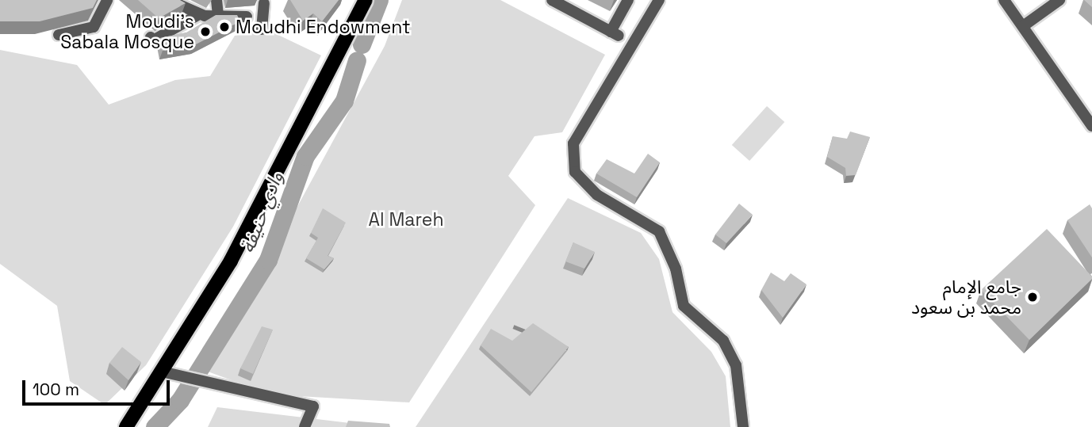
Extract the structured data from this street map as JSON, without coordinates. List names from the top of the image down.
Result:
{
  "water": ["وادي حنيفة"],
  "parks": ["Al Mareh"],
  "places": ["Moudhi Endowment", "Moudi's Sabala Mosque", "جامع الإمام محمد بن سعود"],
  "scale_bar": "100 m"
}
